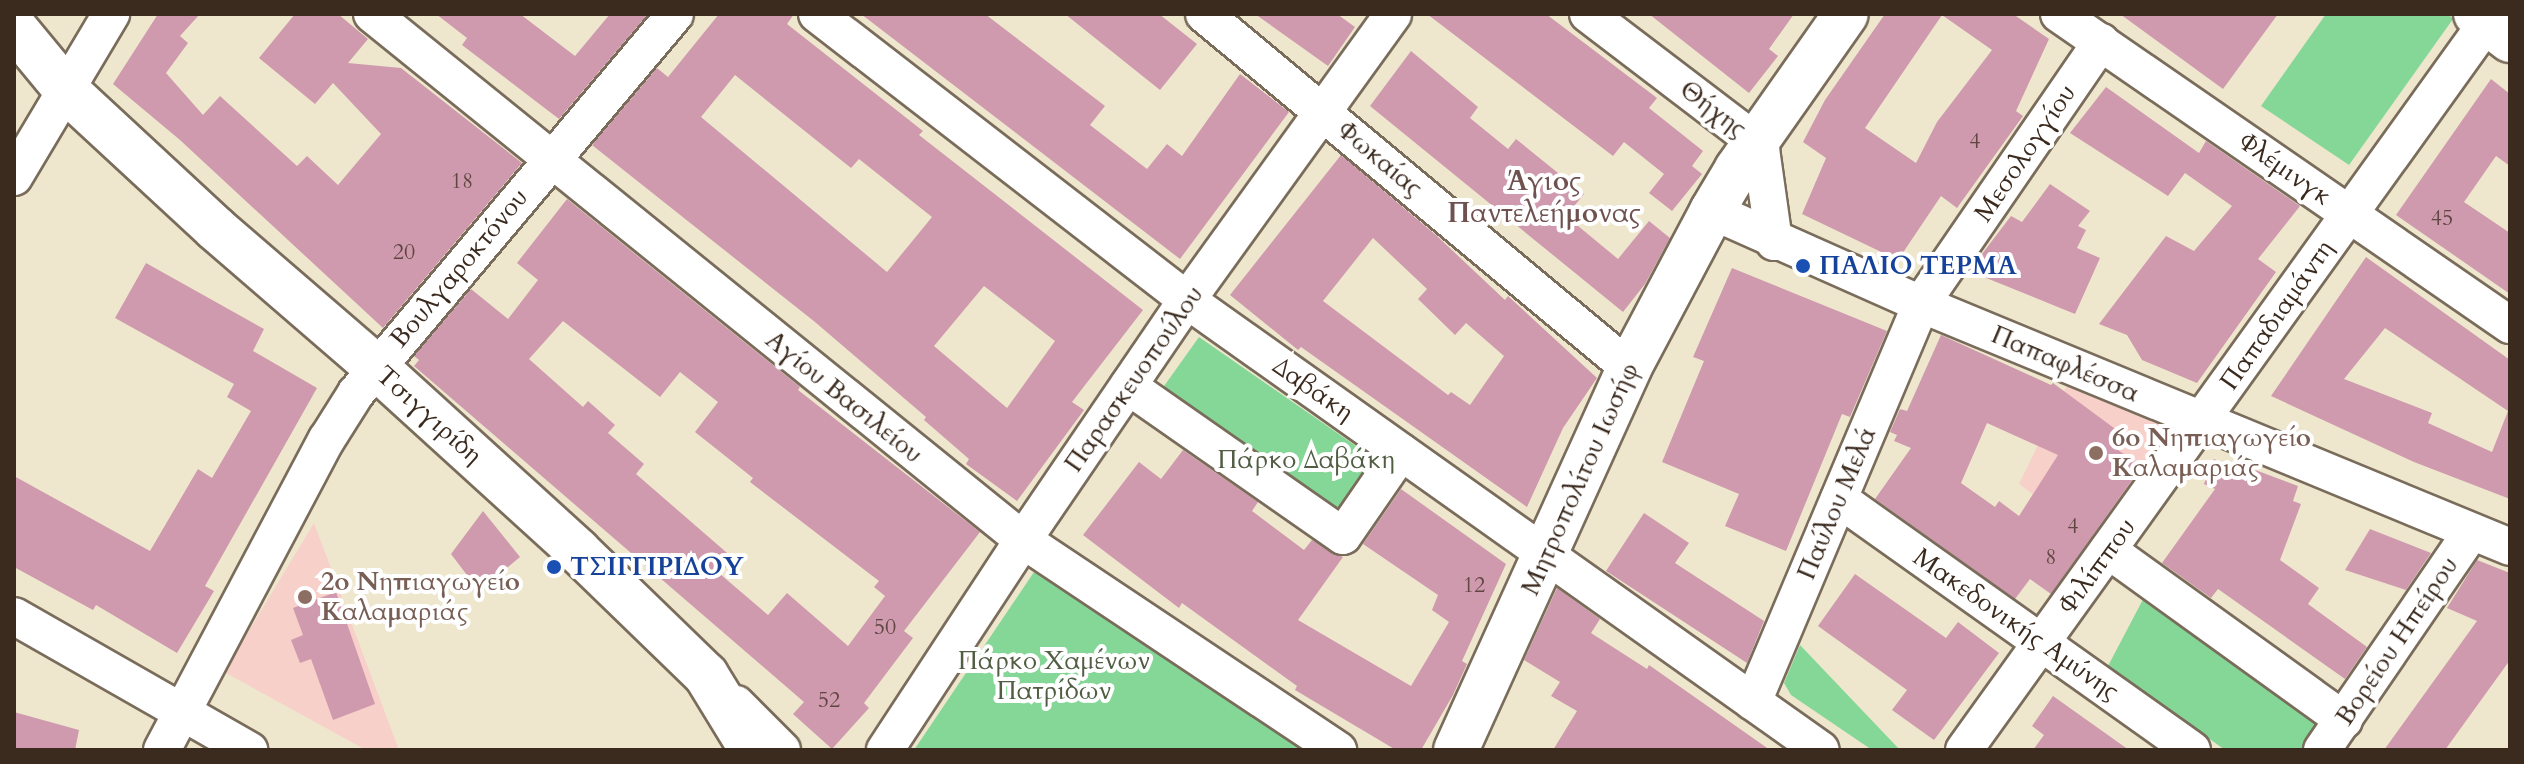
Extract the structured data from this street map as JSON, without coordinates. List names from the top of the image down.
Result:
{
  "streets": {
    "main road": ["Τσιγγιρίδη", "Μητροπολίτου Ιωσήφ"],
    "street": [
      "Θήχης",
      "Μεσολογγίου",
      "Φωκαίας",
      "Φλέμινγκ",
      "Βουλγαροκτόνου",
      "Παπαδιαμάντη",
      "Παπαφλέσσα",
      "Παρασκευοπούλου",
      "Δαβάκη",
      "Αγίου Βασιλείου",
      "Παύλου Μελά",
      "Φιλίππου",
      "Μακεδονικής Αμύνης",
      "Βορείου Ηπείρου"
    ]
  },
  "crossings": [
    ["Θήχης", "Παπαφλέσσα"],
    ["Θήχης", "Μητροπολίτου Ιωσήφ"],
    ["Μεσολογγίου", "Φλέμινγκ"],
    ["Μεσολογγίου", "Παπαφλέσσα"],
    ["Μεσολογγίου", "Παύλου Μελά"],
    ["Φωκαίας", "Παρασκευοπούλου"],
    ["Φωκαίας", "Μητροπολίτου Ιωσήφ"],
    ["Φλέμινγκ", "Παπαδιαμάντη"],
    ["Βουλγαροκτόνου", "Αγίου Βασιλείου"],
    ["Βουλγαροκτόνου", "Τσιγγιρίδη"],
    ["Παπαδιαμάντη", "Παπαφλέσσα"],
    ["Παπαδιαμάντη", "Φιλίππου"],
    ["Παπαφλέσσα", "Μητροπολίτου Ιωσήφ"],
    ["Παπαφλέσσα", "Παύλου Μελά"],
    ["Παπαφλέσσα", "Φιλίππου"],
    ["Παπαφλέσσα", "Βορείου Ηπείρου"],
    ["Παρασκευοπούλου", "Δαβάκη"],
    ["Παρασκευοπούλου", "Αγίου Βασιλείου"],
    ["Δαβάκη", "Μητροπολίτου Ιωσήφ"],
    ["Δαβάκη", "Παύλου Μελά"],
    ["Παύλου Μελά", "Μακεδονικής Αμύνης"],
    ["Φιλίππου", "Μακεδονικής Αμύνης"]
  ],
  "districts": ["Άγιος Παντελεήμονας"],
  "parks": ["Πάρκο Δαβάκη", "Πάρκο Χαμένων Πατρίδων"],
  "places": [
    "ΠΑΛΙΟ ΤΕΡΜΑ",
    "6ο Νηπιαγωγείο Καλαμαριάς",
    "ΤΣΙΓΓΙΡΙΔΟΥ",
    "2ο Νηπιαγωγείο Καλαμαριάς"
  ],
  "house_numbers": [
    "4",
    "18",
    "45",
    "20",
    "4",
    "8",
    "12",
    "50",
    "52"
  ]
}
